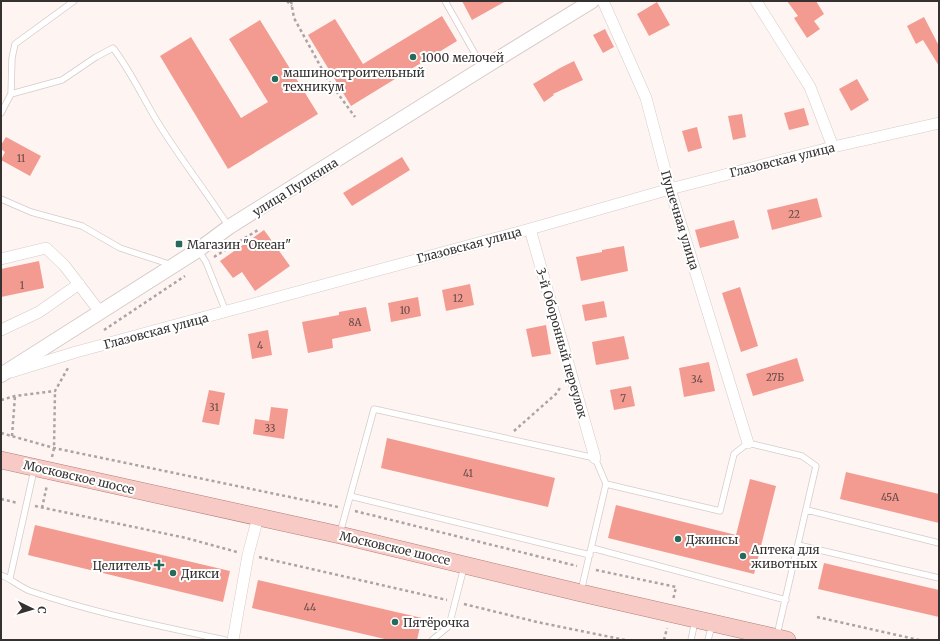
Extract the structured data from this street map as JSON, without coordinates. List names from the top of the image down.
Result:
{
  "streets": {
    "main road": ["Московское шоссе"],
    "street": [
      "Глазовская улица",
      "улица Пушкина",
      "Пушечная улица",
      "3-й Оборонный переулок"
    ]
  },
  "crossings": [
    ["Глазовская улица", "улица Пушкина"],
    ["Глазовская улица", "Пушечная улица"],
    ["Глазовская улица", "3-й Оборонный переулок"]
  ],
  "places": {
    "other": [
      "1000 мелочей",
      "машиностроительный техникум",
      "Джинсы",
      "Аптека для животных",
      "Дикси",
      "Пятёрочка"
    ],
    "transit": ["Магазин \"Океан\""],
    "health": ["Целитель"]
  },
  "house_numbers": [
    "11",
    "22",
    "1",
    "12",
    "10",
    "8А",
    "4",
    "27Б",
    "34",
    "7",
    "31",
    "33",
    "41",
    "45А",
    "44"
  ],
  "north": "right"
}
